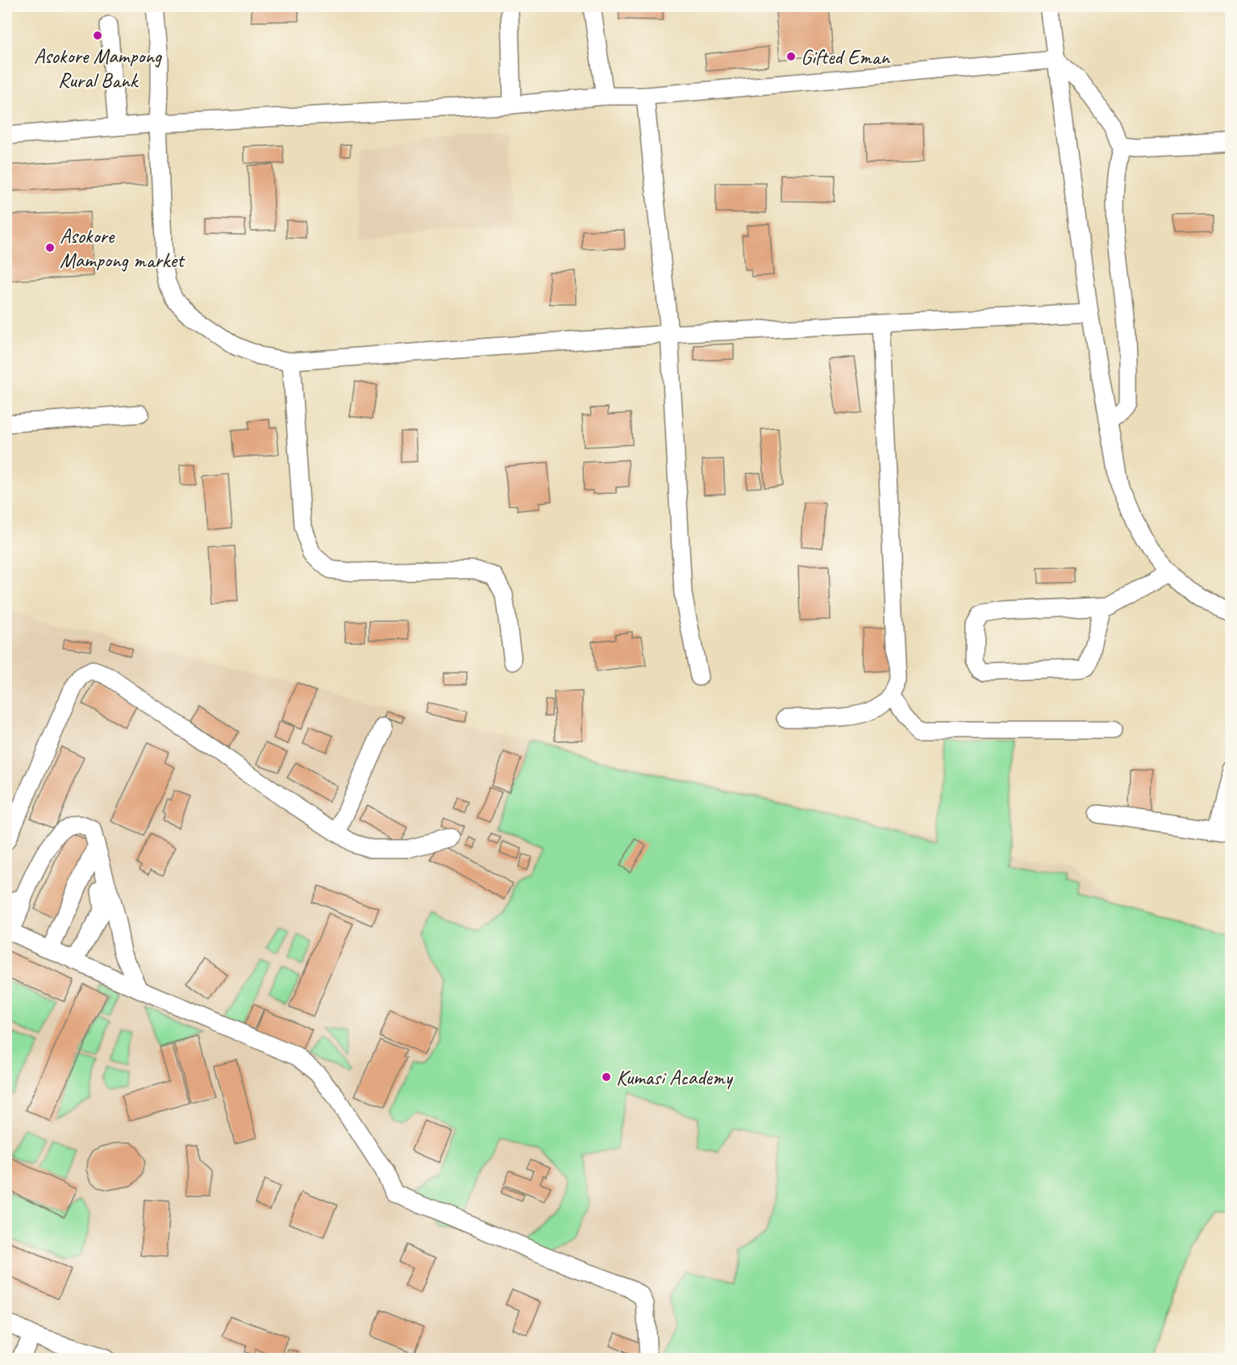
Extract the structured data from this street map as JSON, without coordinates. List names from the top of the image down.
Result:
{
  "places": [
    "Asokore Mampong Rural Bank",
    "Gifted Eman",
    "Asokore Mampong market",
    "Kumasi Academy"
  ]
}
